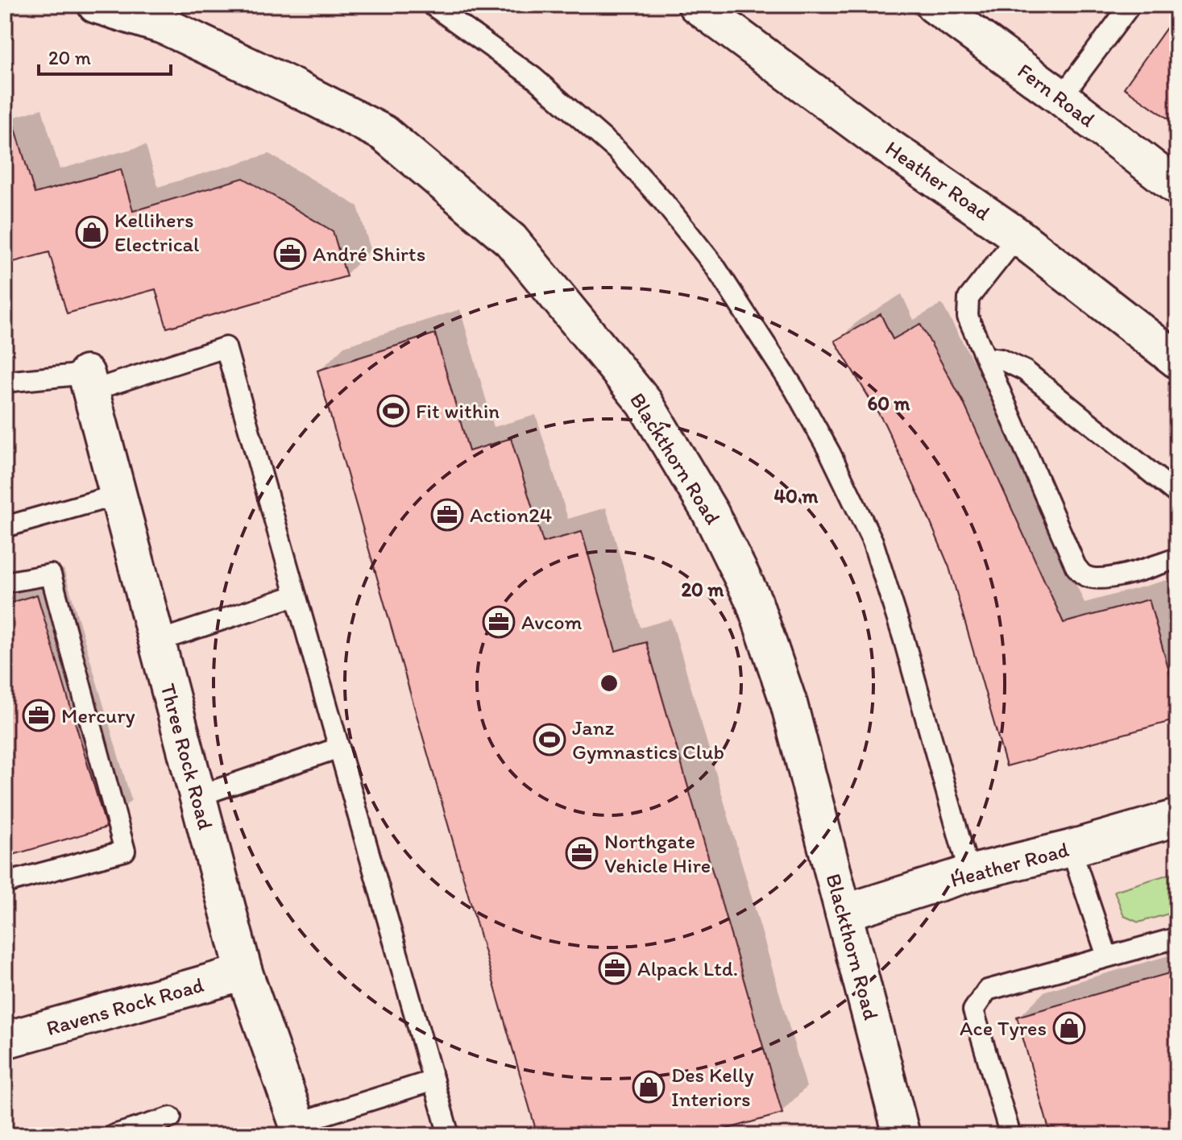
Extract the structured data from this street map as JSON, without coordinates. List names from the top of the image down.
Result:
{
  "streets": {
    "street": [
      "Fern Road",
      "Heather Road",
      "Blackthorn Road",
      "Three Rock Road",
      "Ravens Rock Road"
    ]
  },
  "crossings": [
    ["Heather Road", "Blackthorn Road"],
    ["Three Rock Road", "Ravens Rock Road"]
  ],
  "places": {
    "shop": ["Kellihers Electrical", "Ace Tyres", "Des Kelly Interiors"],
    "office": [
      "André Shirts",
      "Action24",
      "Avcom",
      "Mercury",
      "Northgate Vehicle Hire",
      "Alpack Ltd."
    ],
    "sports": ["Fit within", "Janz Gymnastics Club"]
  },
  "scale_bar": "20 m",
  "rings": ["60 m", "40 m", "20 m"]
}
